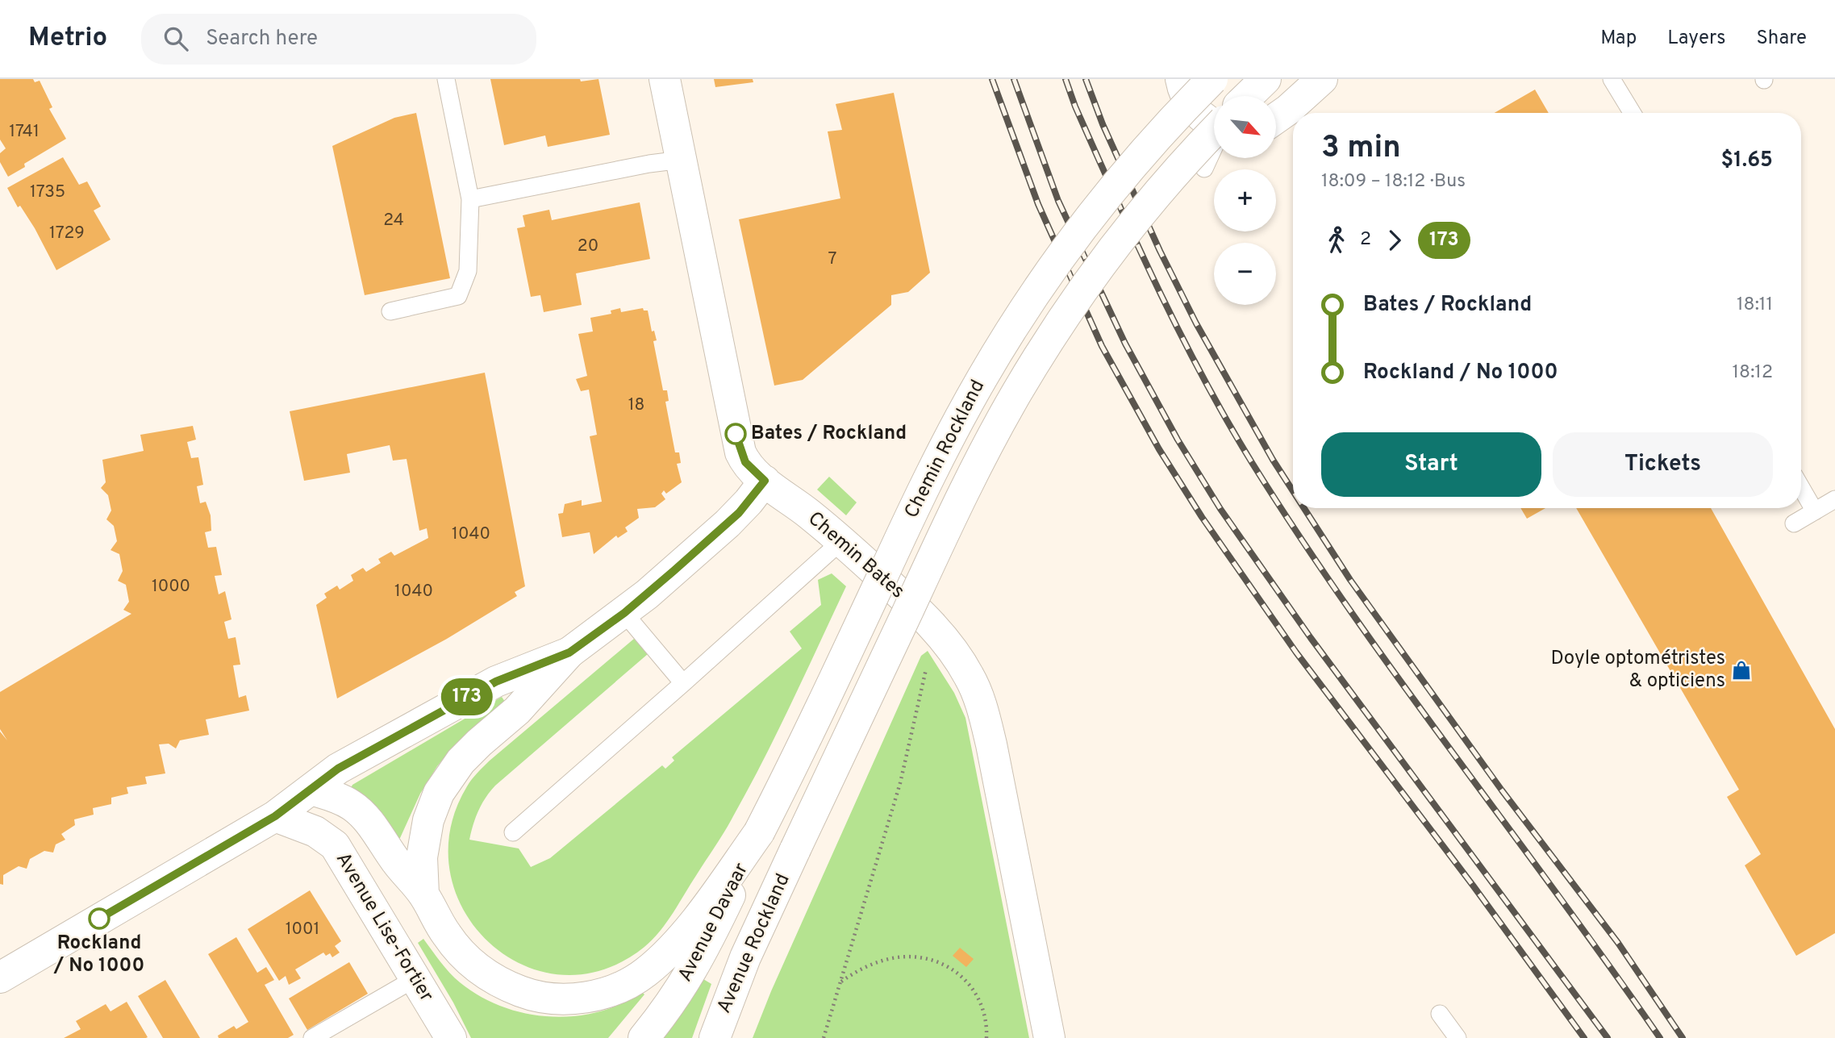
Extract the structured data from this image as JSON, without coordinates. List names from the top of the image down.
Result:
{
  "streets": {
    "street": [
      "Chemin Rockland",
      "Chemin Bates",
      "Avenue Davaar",
      "Avenue Lise-Fortier",
      "Avenue Rockland"
    ]
  },
  "crossings": [
    ["Chemin Rockland", "Avenue Davaar"],
    ["Chemin Rockland", "Avenue Rockland"]
  ],
  "places": {
    "other": ["Bates / Rockland", "Rockland / No 1000"],
    "shop": ["Doyle optométristes & opticiens"]
  },
  "lines": ["bus line 173"],
  "house_numbers": [
    "1741",
    "1735",
    "24",
    "1729",
    "20",
    "7",
    "18",
    "1040",
    "1000",
    "1040",
    "1001"
  ],
  "north": "bottom right",
  "page": {
    "header": "Metrio",
    "search": "Search here",
    "nav": ["Map", "Layers", "Share"],
    "on_map": "173",
    "map_buttons": ["+", "−"],
    "heading": ["3 min", "18:09 – 18:12 · Bus", "$1.65"],
    "legs": ["2", "173"],
    "list": [
      {
        "name": "Bates / Rockland",
        "value": "18:11"
      },
      {
        "name": "Rockland / No 1000",
        "value": "18:12"
      }
    ],
    "buttons": ["Start", "Tickets"]
  }
}
